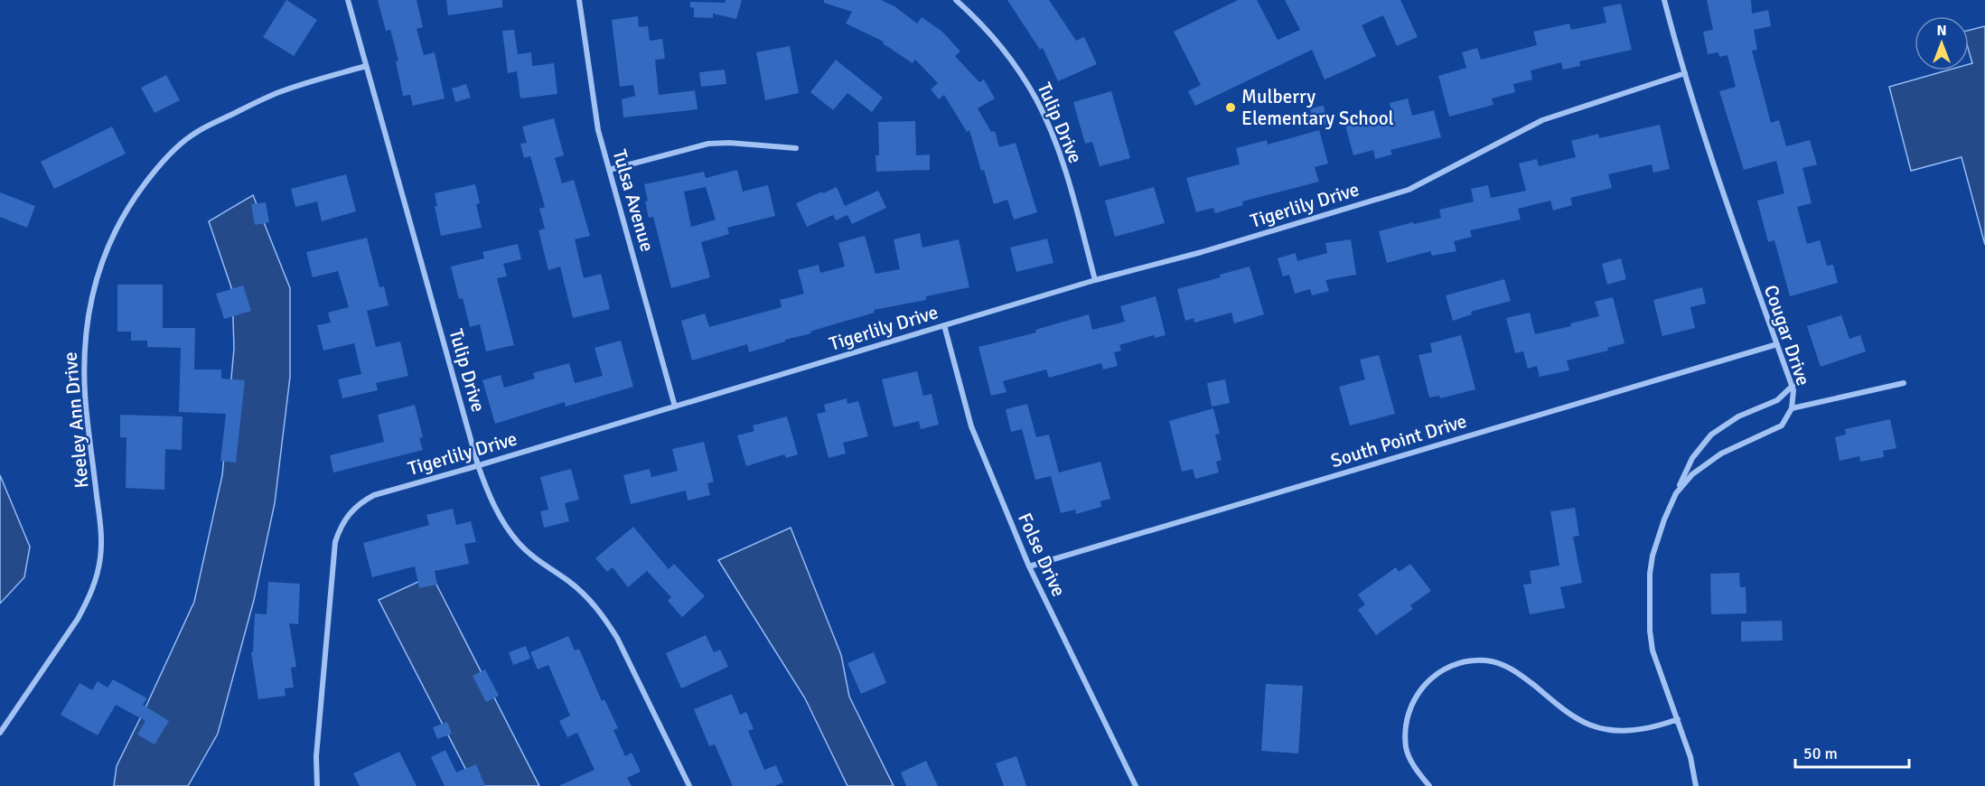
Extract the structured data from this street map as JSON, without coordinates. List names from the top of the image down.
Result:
{
  "streets": {
    "street": [
      "Tulip Drive",
      "Tulsa Avenue",
      "Tigerlily Drive",
      "Cougar Drive",
      "Keeley Ann Drive",
      "South Point Drive",
      "Folse Drive"
    ]
  },
  "crossings": [
    ["Tulip Drive", "Tigerlily Drive"],
    ["Tulip Drive", "Keeley Ann Drive"],
    ["Tulsa Avenue", "Tigerlily Drive"],
    ["Tigerlily Drive", "Cougar Drive"],
    ["Tigerlily Drive", "Folse Drive"],
    ["Cougar Drive", "South Point Drive"],
    ["South Point Drive", "Folse Drive"]
  ],
  "places": ["Mulberry Elementary School"],
  "scale_bar": "50 m",
  "north": "top"
}
